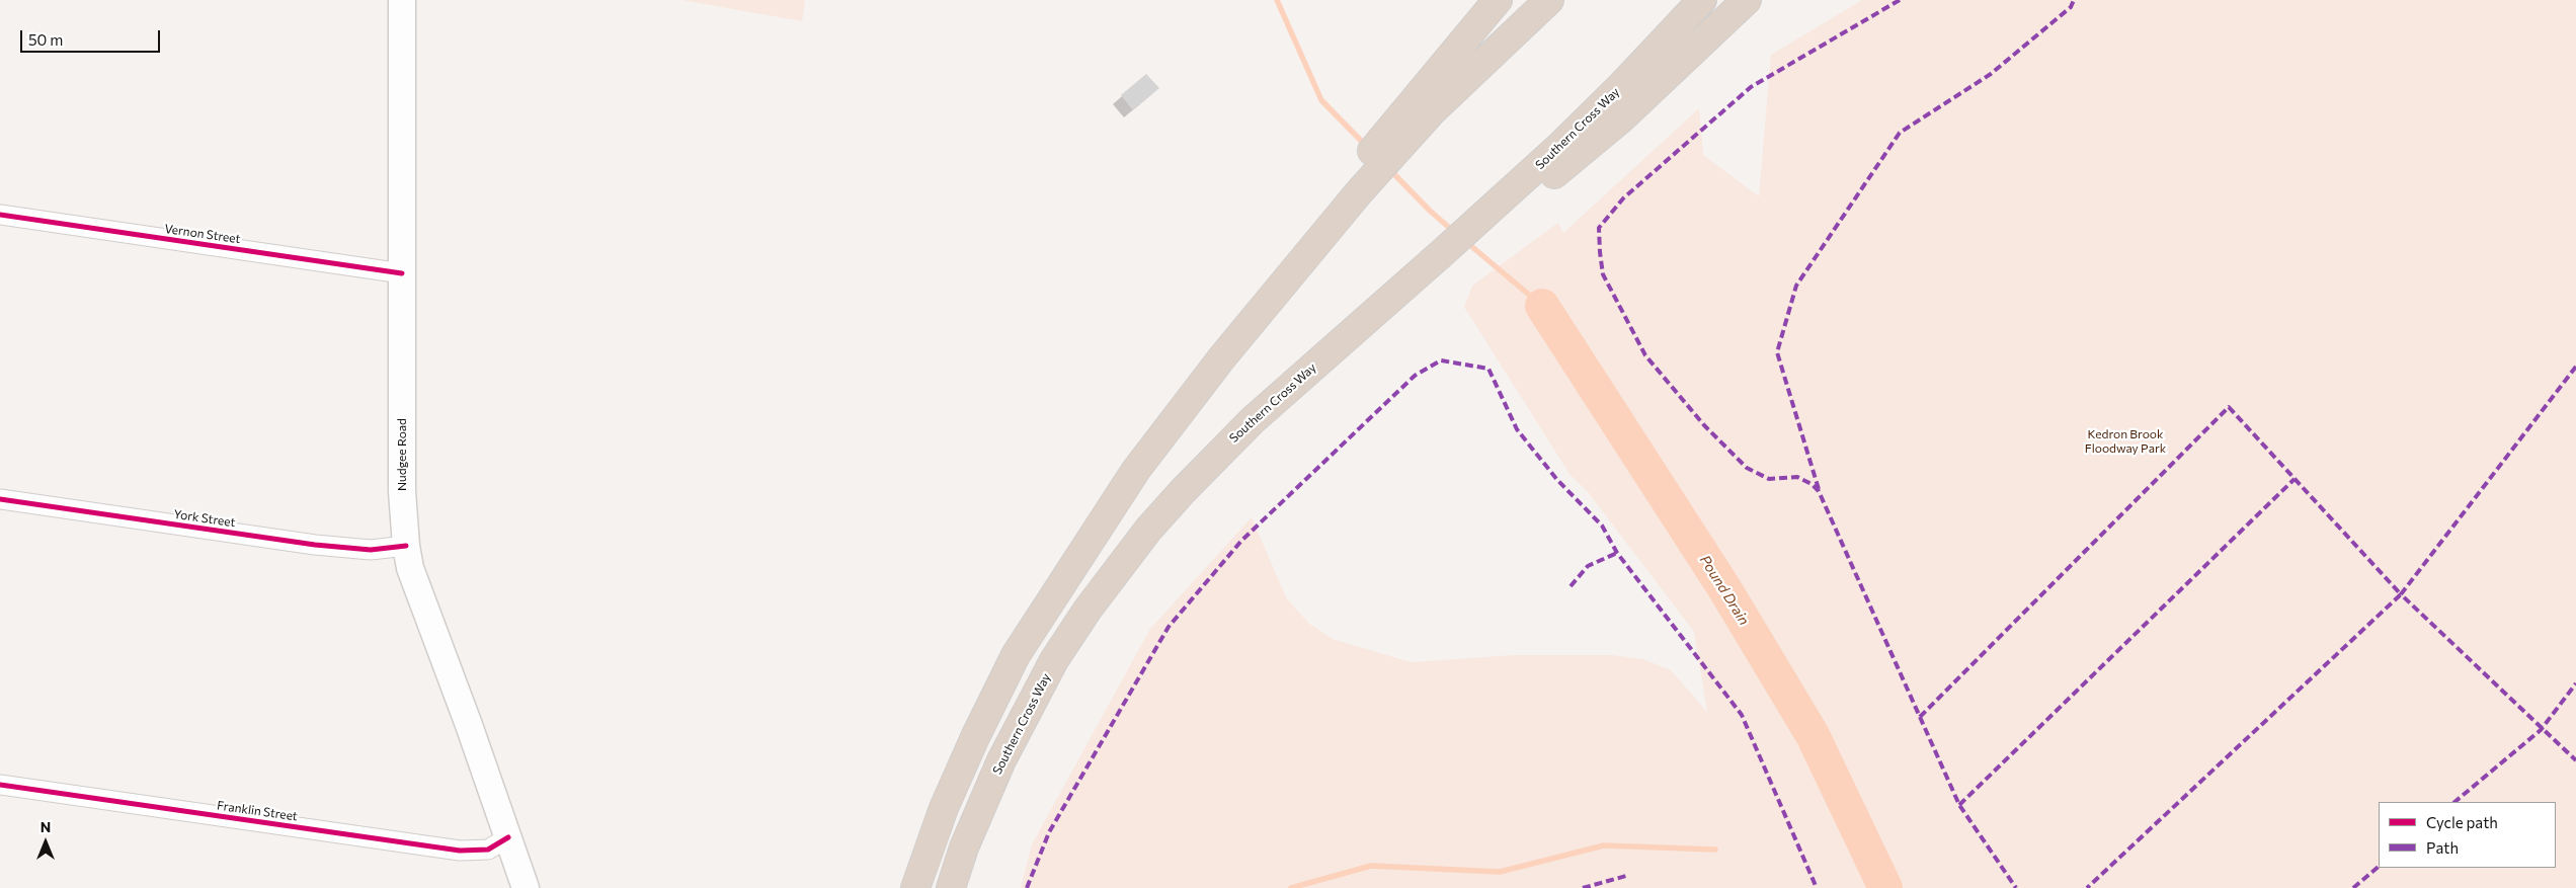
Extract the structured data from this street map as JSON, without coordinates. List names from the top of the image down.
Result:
{
  "streets": {
    "highway": ["Southern Cross Way"],
    "main road": ["Nudgee Road"],
    "street": ["Vernon Street", "York Street", "Franklin Street"]
  },
  "crossings": [
    ["Vernon Street", "Nudgee Road"],
    ["Nudgee Road", "York Street"],
    ["Nudgee Road", "Franklin Street"]
  ],
  "water": ["Pound Drain"],
  "parks": ["Kedron Brook Floodway Park"],
  "legend": ["Cycle path", "Path"],
  "scale_bar": "50 m",
  "north": "top"
}
